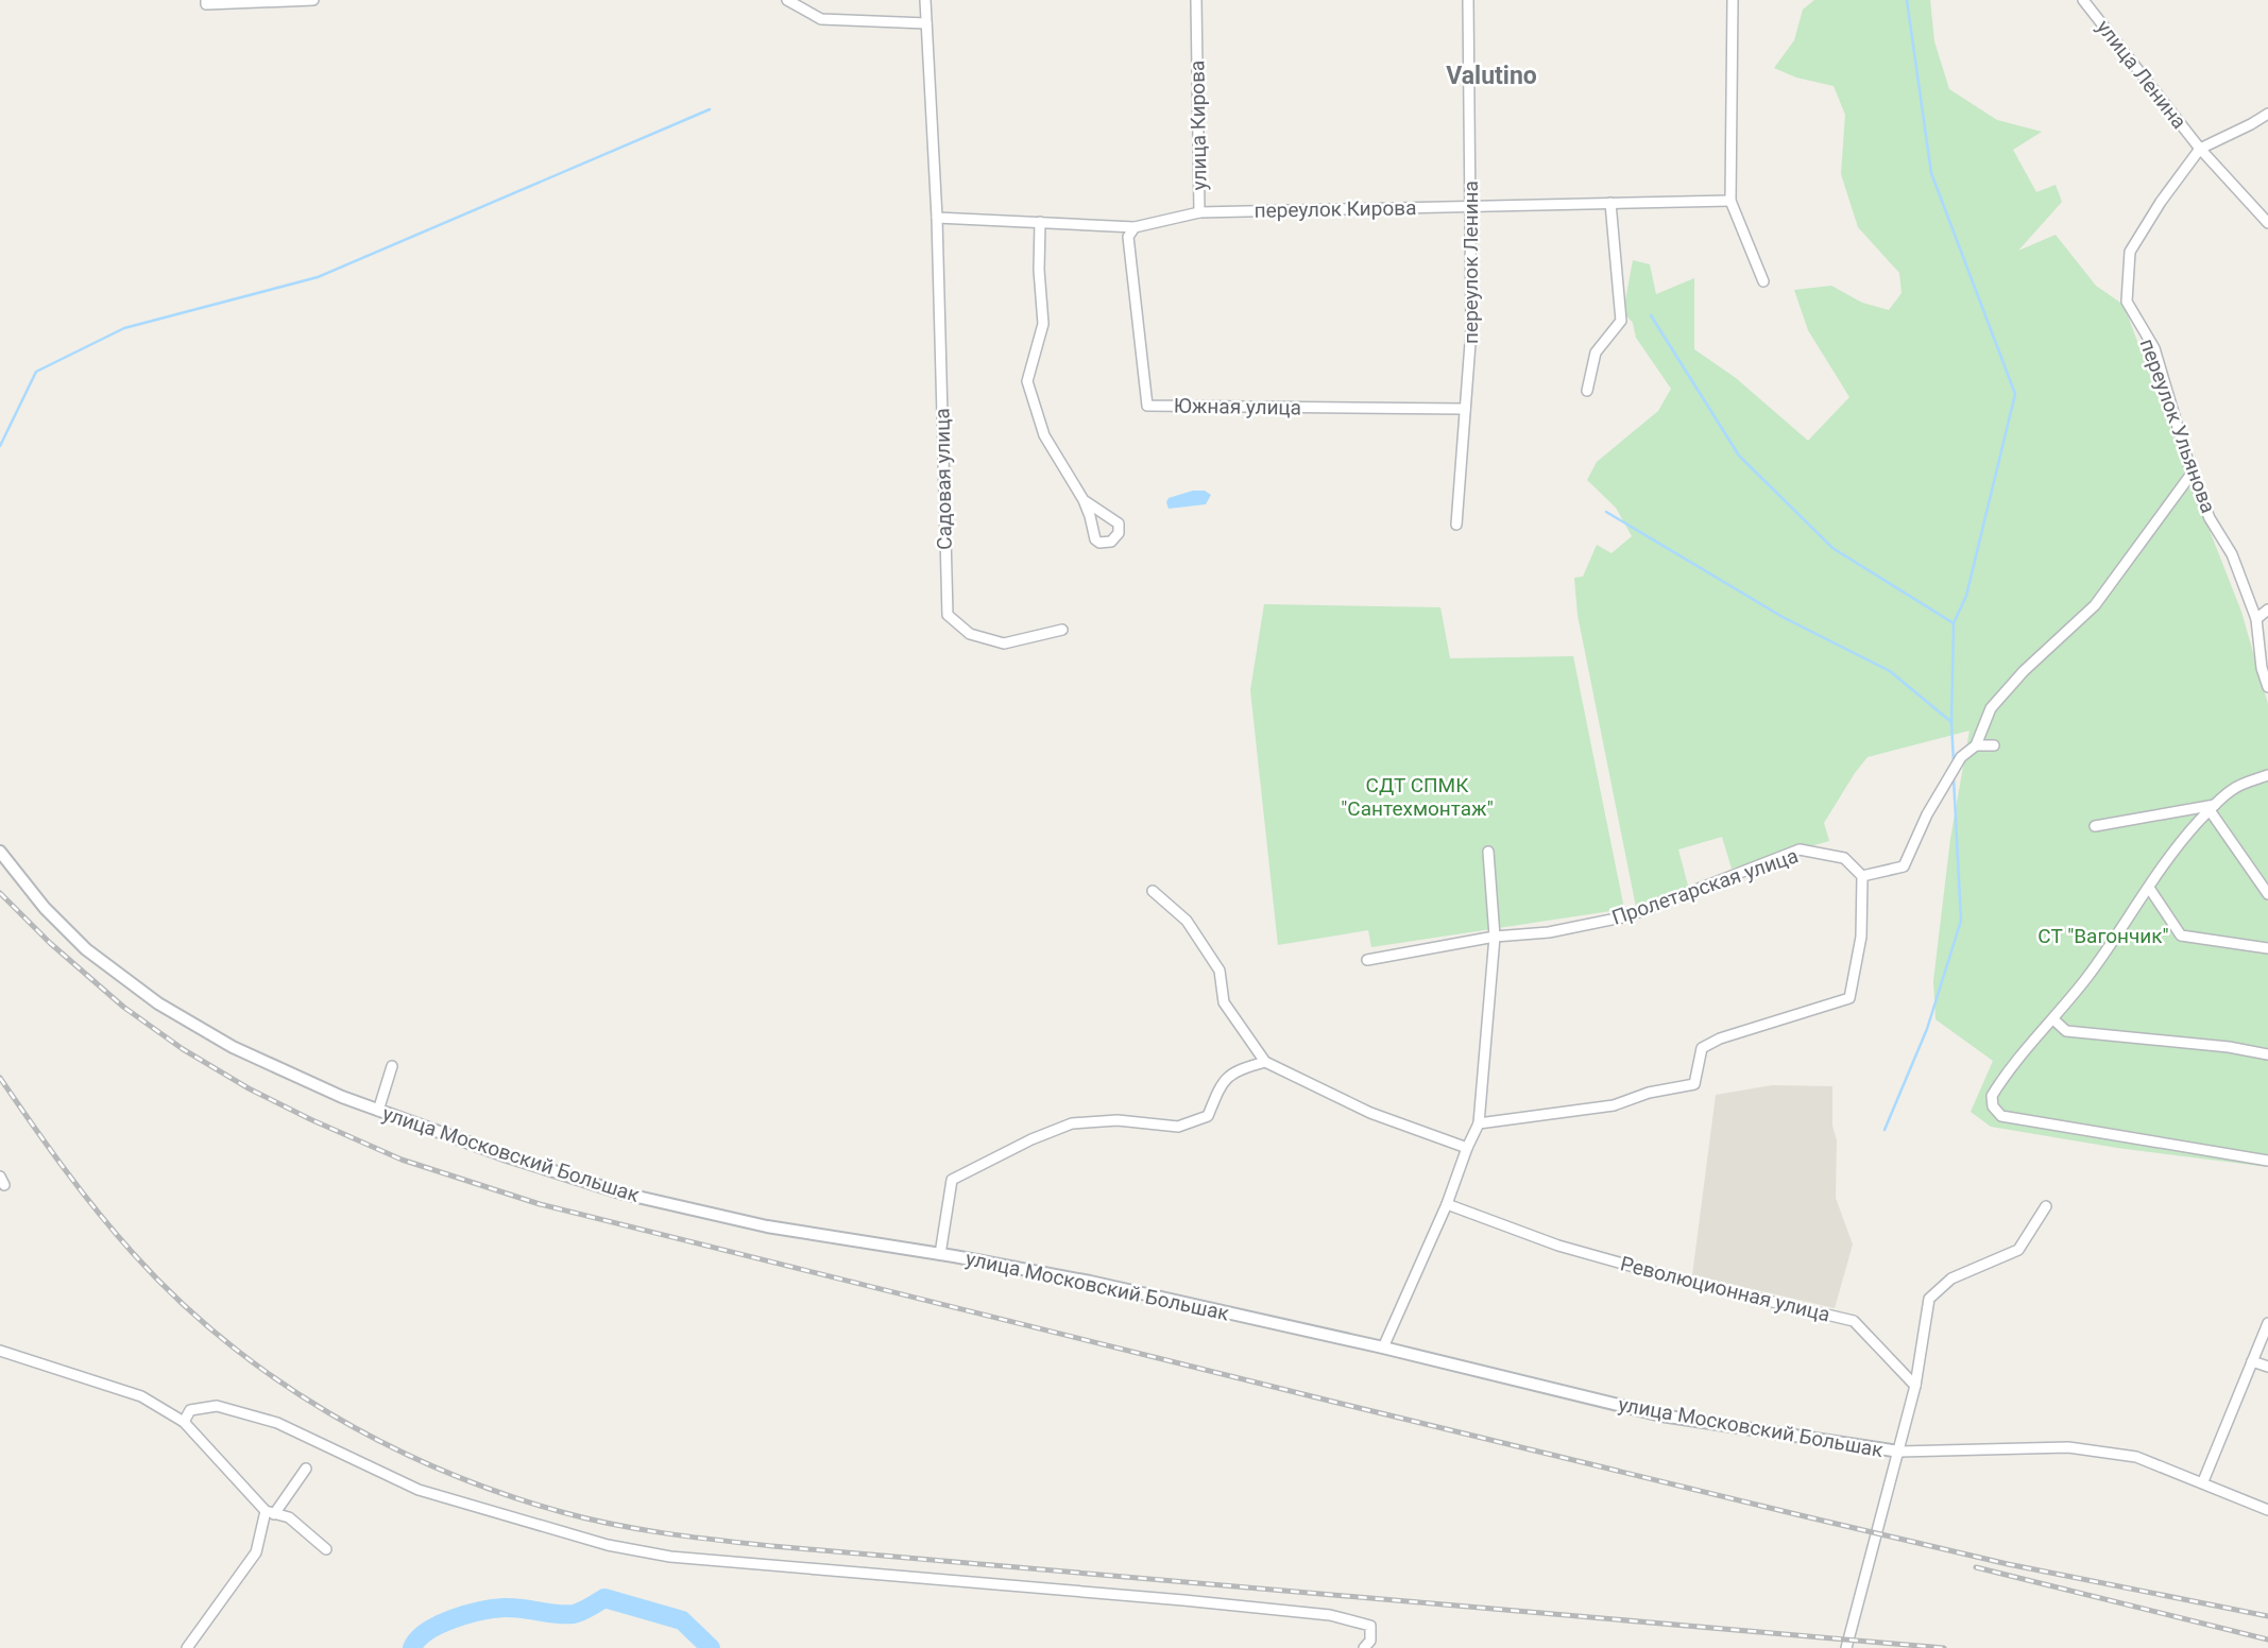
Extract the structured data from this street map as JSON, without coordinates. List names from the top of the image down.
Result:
{
  "streets": {
    "street": [
      "улица Ленина",
      "улица Кирова",
      "переулок Кирова",
      "переулок Ленина",
      "Южная улица",
      "переулок Ульянова",
      "Садовая улица",
      "Пролетарская улица",
      "улица Московский Большак",
      "Революционная улица"
    ]
  },
  "crossings": [
    ["улица Ленина", "переулок Ульянова"],
    ["улица Кирова", "переулок Кирова"],
    ["переулок Кирова", "переулок Ленина"],
    ["переулок Ленина", "Южная улица"]
  ],
  "districts": ["Valutino"],
  "parks": ["СДТ СПМК \"Сантехмонтаж\"", "СТ \"Вагончик\""]
}
